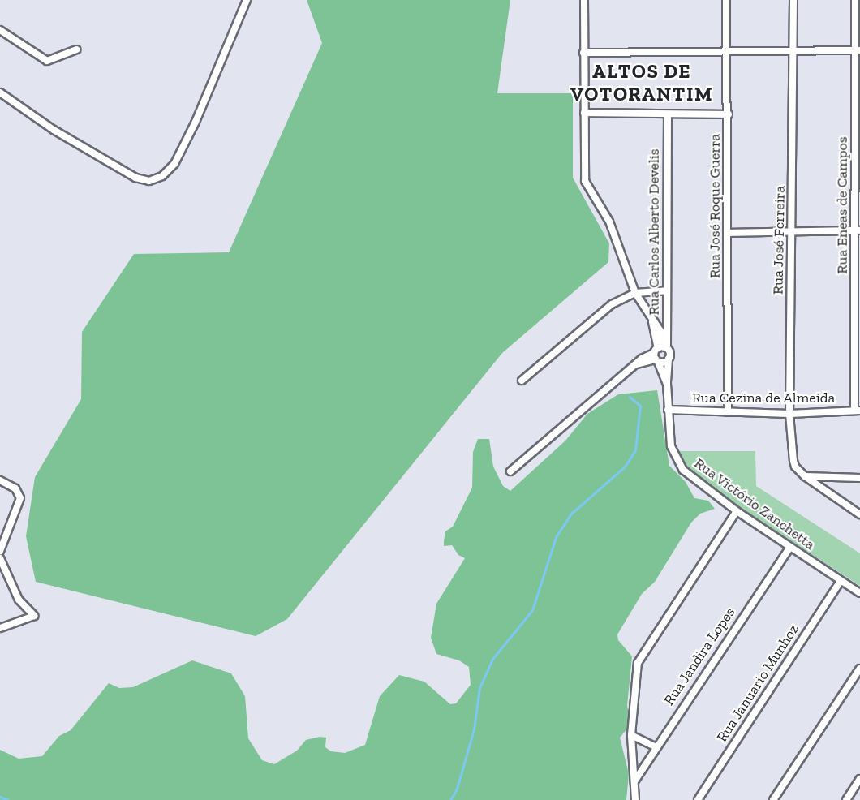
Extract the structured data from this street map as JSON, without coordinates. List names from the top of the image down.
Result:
{
  "streets": {
    "street": [
      "Rua Eneas de Campos",
      "Rua José Roque Guerra",
      "Rua Carlos Alberto Develis",
      "Rua José Ferreira",
      "Rua Cezina de Almeida",
      "Rua Victório Zanchetta",
      "Rua Jandira Lopes",
      "Rua Januario Munhoz"
    ]
  },
  "crossings": [
    ["Rua Eneas de Campos", "Rua Cezina de Almeida"],
    ["Rua José Roque Guerra", "Rua Cezina de Almeida"],
    ["Rua Carlos Alberto Develis", "Rua Victório Zanchetta"],
    ["Rua José Ferreira", "Rua Cezina de Almeida"],
    ["Rua Cezina de Almeida", "Rua Victório Zanchetta"],
    ["Rua Victório Zanchetta", "Rua Jandira Lopes"],
    ["Rua Victório Zanchetta", "Rua Januario Munhoz"]
  ],
  "districts": ["ALTOS DE VOTORANTIM"]
}
